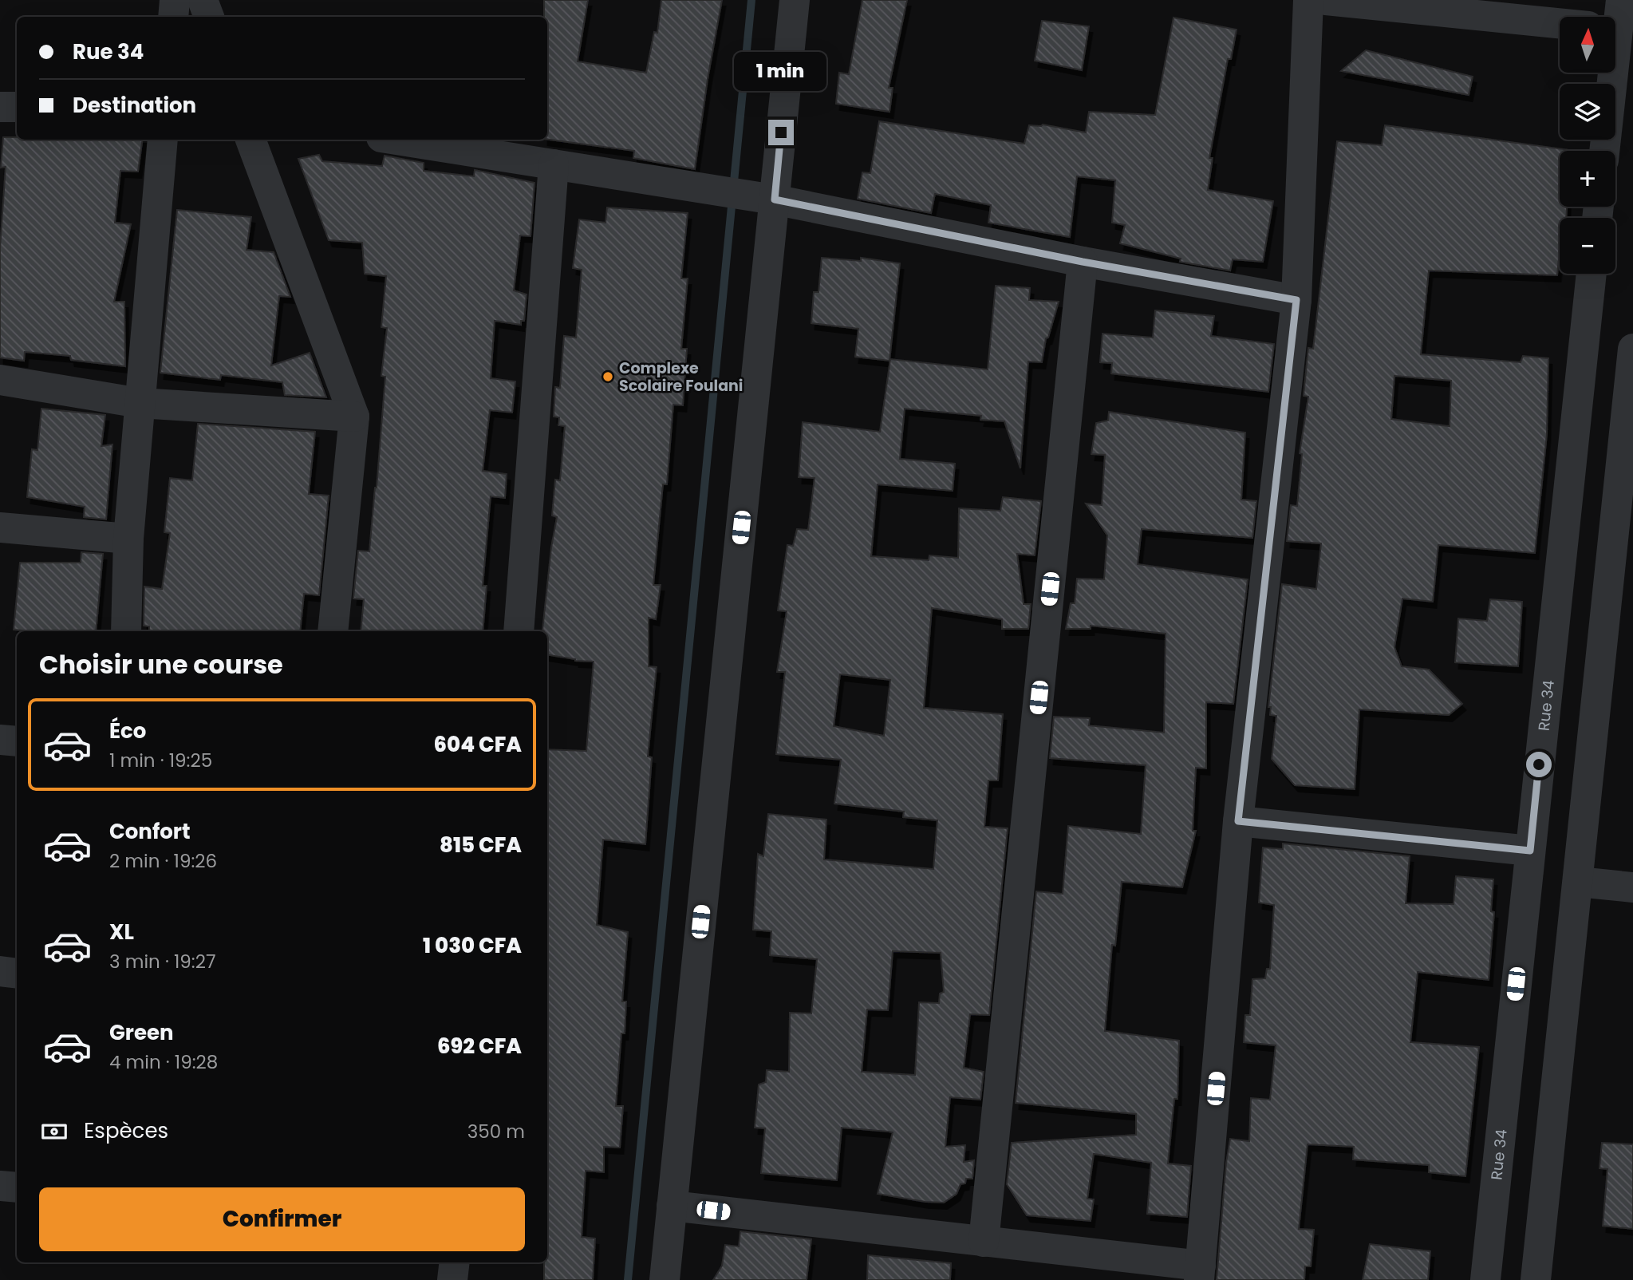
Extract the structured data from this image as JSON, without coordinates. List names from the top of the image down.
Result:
{
  "streets": {
    "street": ["Rue 34"]
  },
  "places": ["Complexe Scolaire Foulani"],
  "north": "top",
  "page": {
    "map_buttons": ["+", "−"],
    "banner": ["Rue 34", "Destination"],
    "bubble": "1 min",
    "heading": "Choisir une course",
    "list": [
      {
        "name": "Éco",
        "note": "1 min · 19:25",
        "value": "604 CFA"
      },
      {
        "name": "Confort",
        "note": "2 min · 19:26",
        "value": "815 CFA"
      },
      {
        "name": "XL",
        "note": "3 min · 19:27",
        "value": "1 030 CFA"
      },
      {
        "name": "Green",
        "note": "4 min · 19:28",
        "value": "692 CFA"
      }
    ],
    "pay": ["Espèces", "350 m"],
    "buttons": "Confirmer"
  }
}
